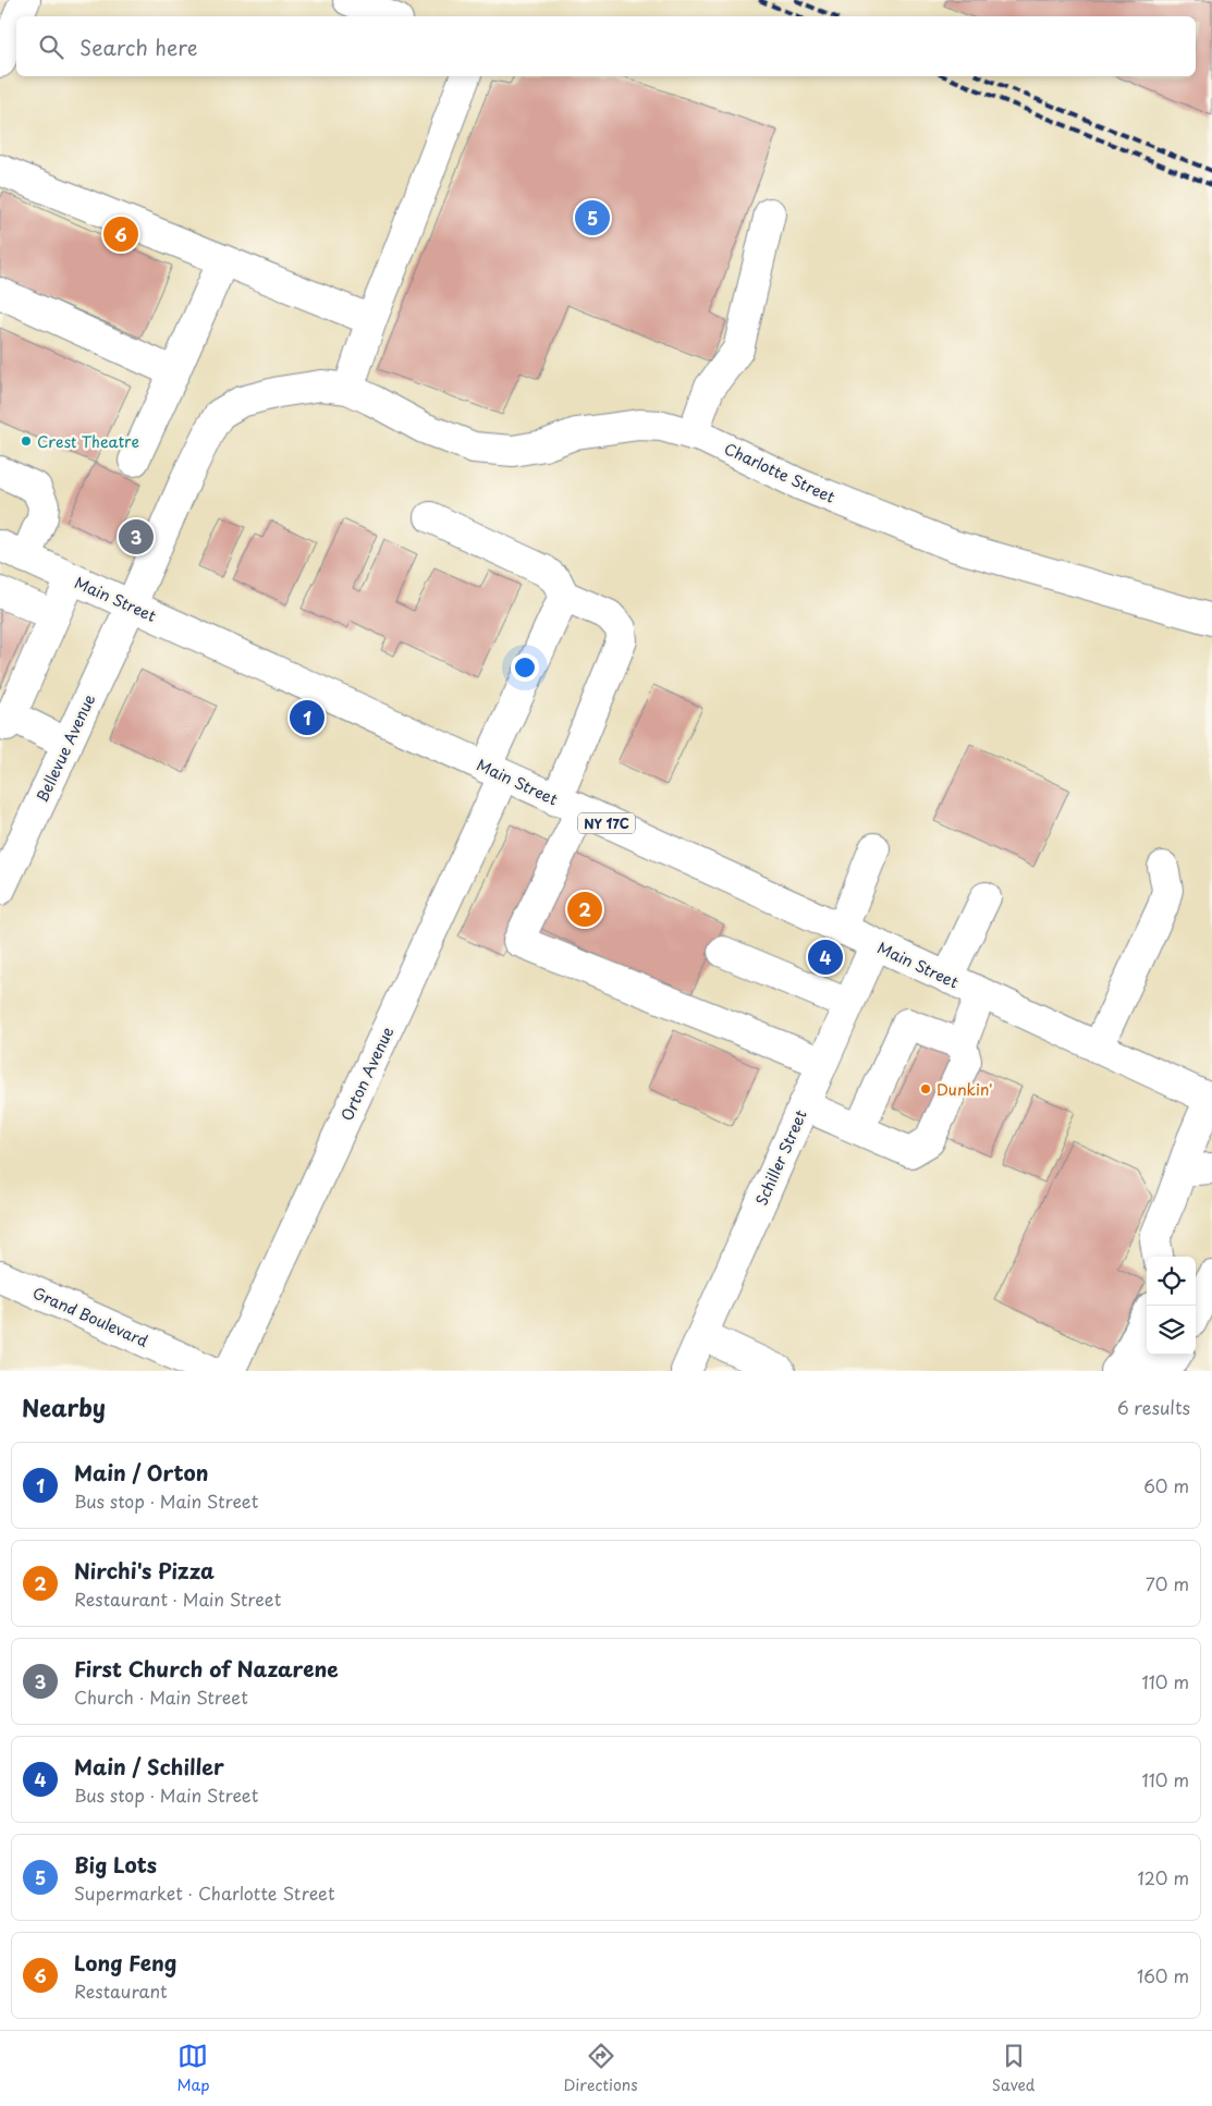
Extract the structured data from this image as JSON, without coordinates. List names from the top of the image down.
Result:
{
  "streets": {
    "street": [
      "Charlotte Street",
      "Main Street",
      "Bellevue Avenue",
      "NY 17C",
      "Orton Avenue",
      "Schiller Street",
      "Grand Boulevard"
    ]
  },
  "crossings": [
    ["Charlotte Street", "Bellevue Avenue"],
    ["Main Street", "Bellevue Avenue"],
    ["Main Street", "Orton Avenue"],
    ["Main Street", "Schiller Street"]
  ],
  "places": ["Crest Theatre", "Dunkin'"],
  "page": {
    "search": "Search here",
    "pins": [
      "5",
      "6",
      "3",
      "1",
      "2",
      "4"
    ],
    "heading": ["Nearby", "6 results"],
    "list": [
      {
        "mark": "1",
        "name": "Main / Orton",
        "note": "Bus stop · Main Street",
        "value": "60 m"
      },
      {
        "mark": "2",
        "name": "Nirchi's Pizza",
        "note": "Restaurant · Main Street",
        "value": "70 m"
      },
      {
        "mark": "3",
        "name": "First Church of Nazarene",
        "note": "Church · Main Street",
        "value": "110 m"
      },
      {
        "mark": "4",
        "name": "Main / Schiller",
        "note": "Bus stop · Main Street",
        "value": "110 m"
      },
      {
        "mark": "5",
        "name": "Big Lots",
        "note": "Supermarket · Charlotte Street",
        "value": "120 m"
      },
      {
        "mark": "6",
        "name": "Long Feng",
        "note": "Restaurant",
        "value": "160 m"
      }
    ],
    "nav": ["Map", "Directions", "Saved"]
  }
}
